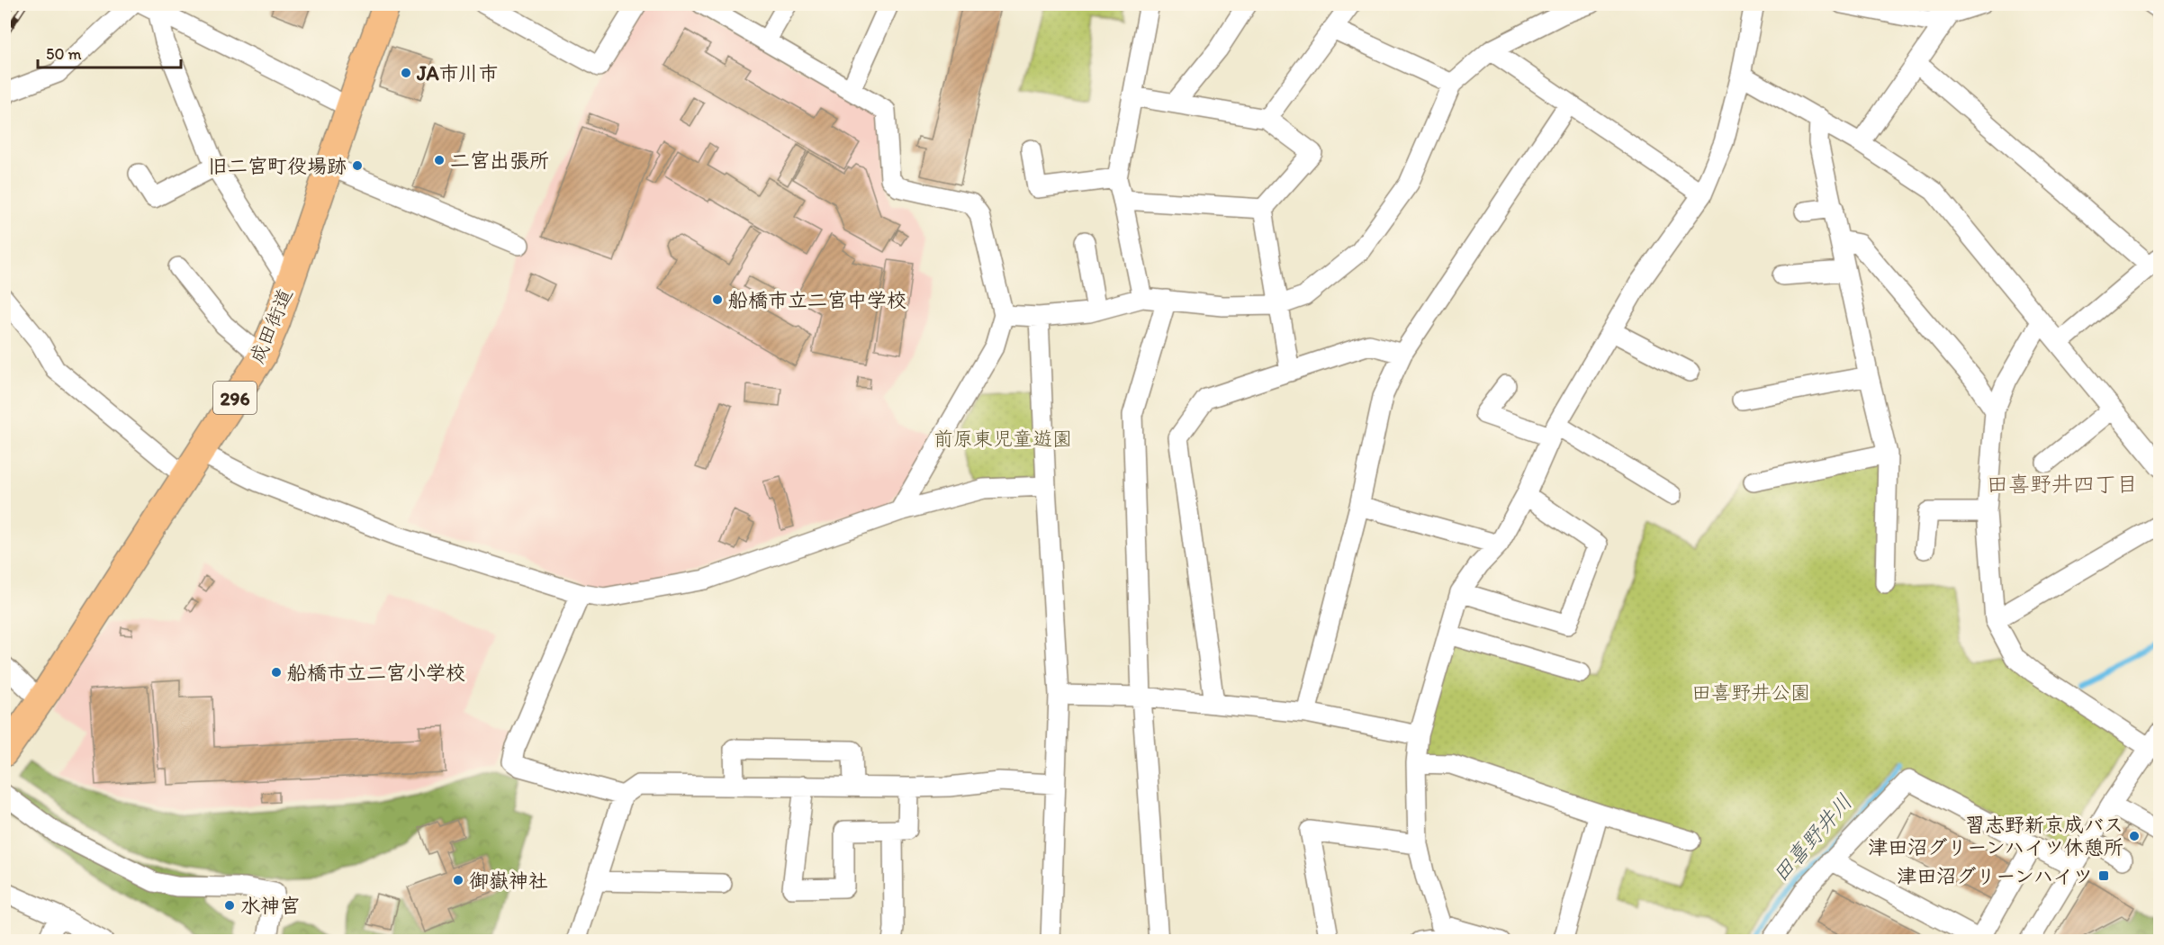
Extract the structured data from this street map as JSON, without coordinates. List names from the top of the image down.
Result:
{
  "streets": {
    "highway": ["成田街道", "296"]
  },
  "districts": ["田喜野井四丁目"],
  "water": ["田喜野井川"],
  "parks": ["前原東児童遊園", "田喜野井公園"],
  "places": {
    "other": [
      "JA市川市",
      "二宮出張所",
      "旧二宮町役場跡",
      "船橋市立二宮中学校",
      "船橋市立二宮小学校",
      "習志野新京成バス 津田沼グリーンハイツ休憩所",
      "御嶽神社",
      "水神宮"
    ],
    "transit": ["津田沼グリーンハイツ"]
  },
  "scale_bar": "50 m"
}
